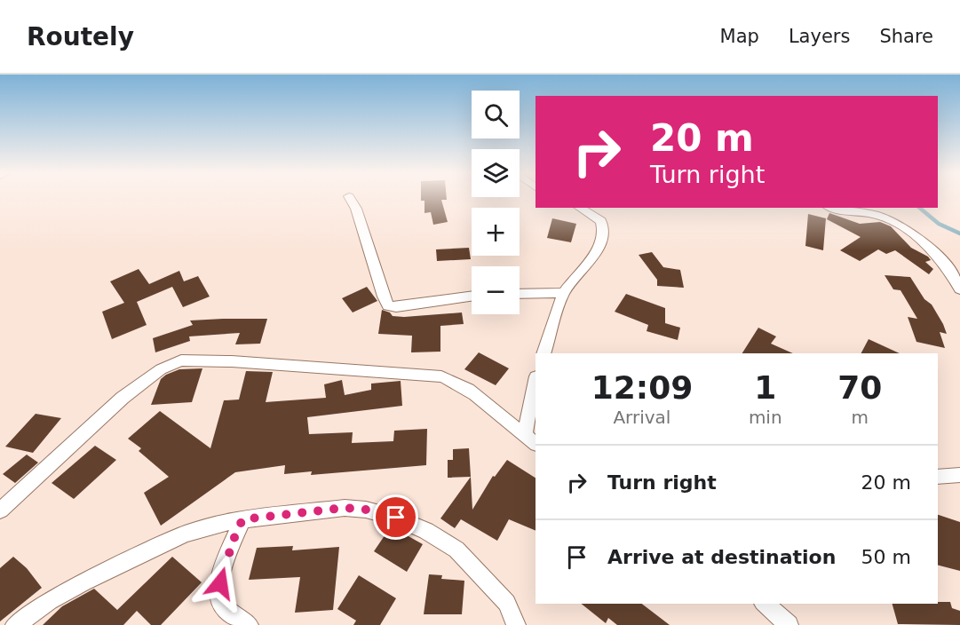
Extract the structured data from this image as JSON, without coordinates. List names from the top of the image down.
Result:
{
  "page": {
    "header": "Routely",
    "nav": ["Map", "Layers", "Share"],
    "map_buttons": ["+", "−"],
    "turn": ["20 m", "Turn right"],
    "eta": [
      "12:09",
      "Arrival",
      "1",
      "min",
      "70",
      "m"
    ],
    "list": [
      {
        "name": "Turn right",
        "value": "20 m"
      },
      {
        "name": "Arrive at destination",
        "value": "50 m"
      }
    ]
  }
}
